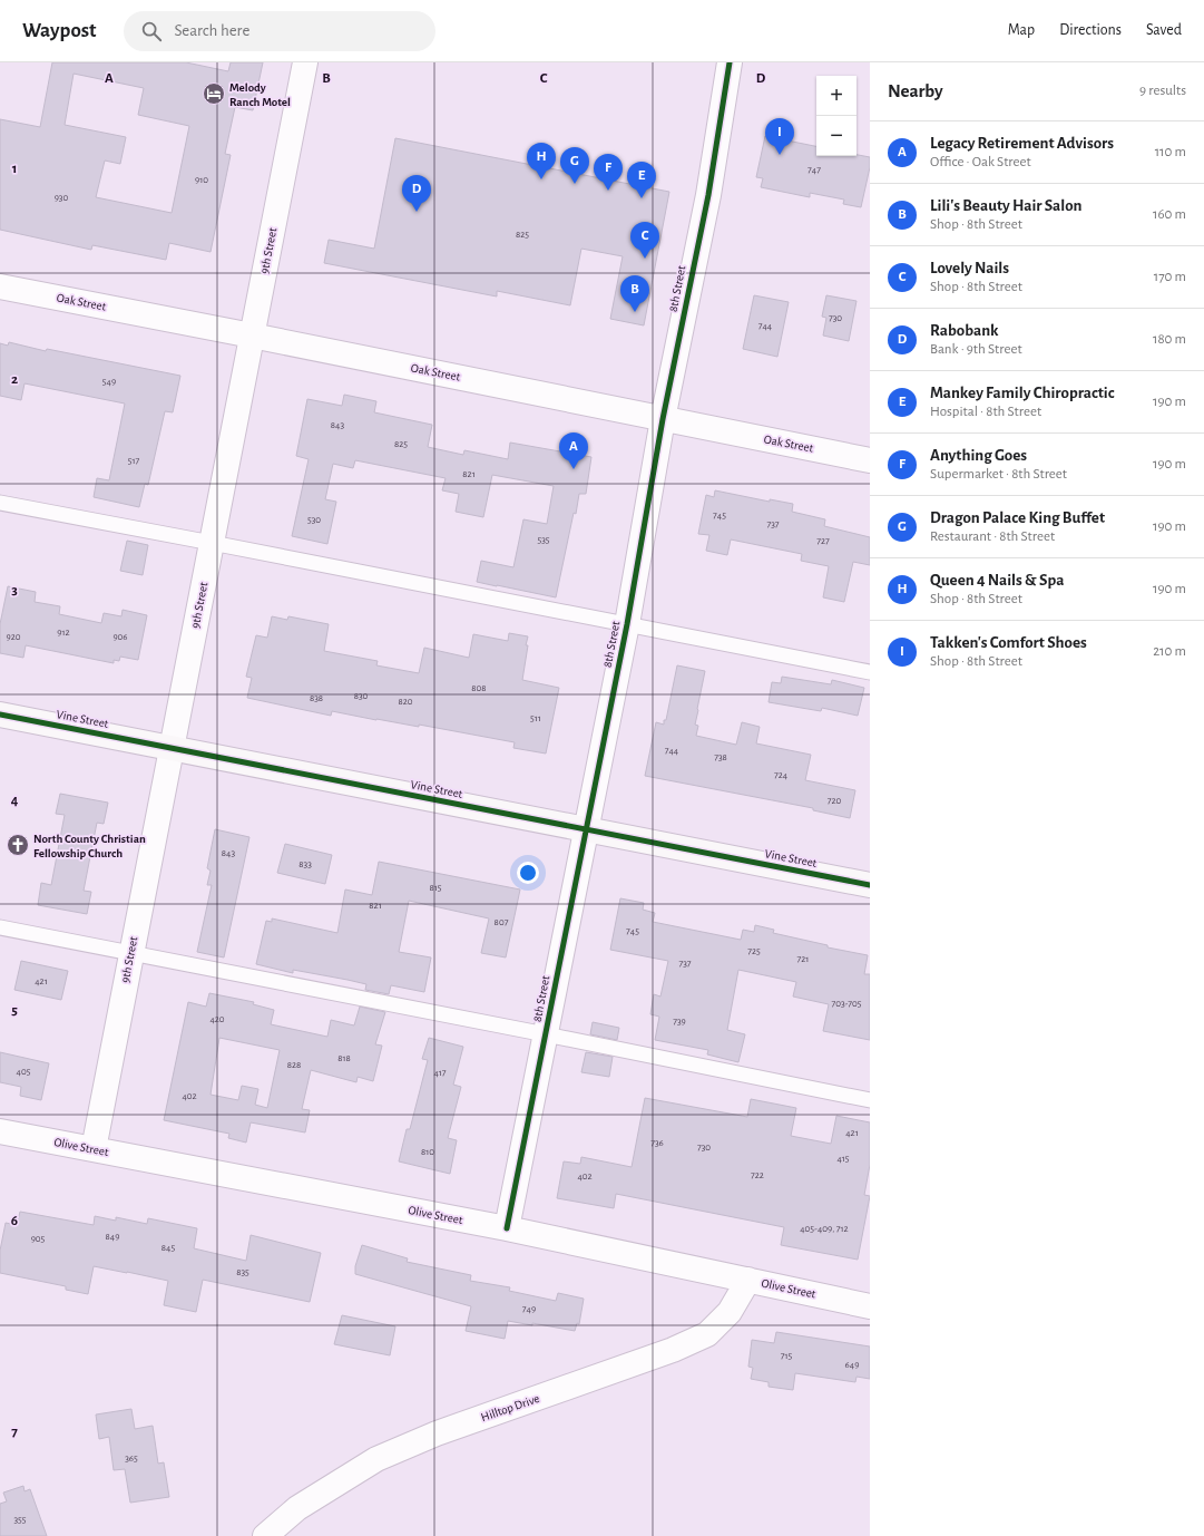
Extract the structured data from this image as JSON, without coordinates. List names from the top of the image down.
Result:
{
  "streets": {
    "street": [
      "9th Street",
      "8th Street",
      "Oak Street",
      "Vine Street",
      "Olive Street",
      "Hilltop Drive"
    ]
  },
  "crossings": [
    ["9th Street", "Oak Street"],
    ["9th Street", "Vine Street"],
    ["9th Street", "Olive Street"],
    ["8th Street", "Oak Street"],
    ["8th Street", "Vine Street"],
    ["8th Street", "Olive Street"],
    ["Olive Street", "Hilltop Drive"]
  ],
  "places": {
    "hotel": ["Melody Ranch Motel"],
    "church": ["North County Christian Fellowship Church"]
  },
  "house_numbers": [
    "747",
    "910",
    "930",
    "825",
    "730",
    "744",
    "549",
    "843",
    "825",
    "517",
    "821",
    "745",
    "530",
    "737",
    "535",
    "727",
    "912",
    "920",
    "906",
    "808",
    "830",
    "838",
    "820",
    "511",
    "744",
    "738",
    "724",
    "720",
    "843",
    "833",
    "815",
    "821",
    "807",
    "745",
    "725",
    "721",
    "737",
    "421",
    "703-705",
    "420",
    "739",
    "818",
    "828",
    "405",
    "417",
    "402",
    "421",
    "736",
    "730",
    "810",
    "415",
    "722",
    "402",
    "405-409, 712",
    "849",
    "905",
    "845",
    "835",
    "749",
    "715",
    "649",
    "365",
    "355"
  ],
  "page": {
    "header": "Waypost",
    "search": "Search here",
    "nav": ["Map", "Directions", "Saved"],
    "heading": ["Nearby", "9 results"],
    "map_buttons": ["+", "−"],
    "pins": [
      "I",
      "H",
      "G",
      "F",
      "E",
      "D",
      "C",
      "B",
      "A"
    ],
    "list": [
      {
        "mark": "A",
        "name": "Legacy Retirement Advisors",
        "note": "Office · Oak Street",
        "value": "110 m"
      },
      {
        "mark": "B",
        "name": "Lili's Beauty Hair Salon",
        "note": "Shop · 8th Street",
        "value": "160 m"
      },
      {
        "mark": "C",
        "name": "Lovely Nails",
        "note": "Shop · 8th Street",
        "value": "170 m"
      },
      {
        "mark": "D",
        "name": "Rabobank",
        "note": "Bank · 9th Street",
        "value": "180 m"
      },
      {
        "mark": "E",
        "name": "Mankey Family Chiropractic",
        "note": "Hospital · 8th Street",
        "value": "190 m"
      },
      {
        "mark": "F",
        "name": "Anything Goes",
        "note": "Supermarket · 8th Street",
        "value": "190 m"
      },
      {
        "mark": "G",
        "name": "Dragon Palace King Buffet",
        "note": "Restaurant · 8th Street",
        "value": "190 m"
      },
      {
        "mark": "H",
        "name": "Queen 4 Nails & Spa",
        "note": "Shop · 8th Street",
        "value": "190 m"
      },
      {
        "mark": "I",
        "name": "Takken's Comfort Shoes",
        "note": "Shop · 8th Street",
        "value": "210 m"
      }
    ]
  },
  "grid": {
    "columns": [
      "A",
      "B",
      "C",
      "D"
    ],
    "rows": [
      "1",
      "2",
      "3",
      "4",
      "5",
      "6",
      "7"
    ]
  }
}
